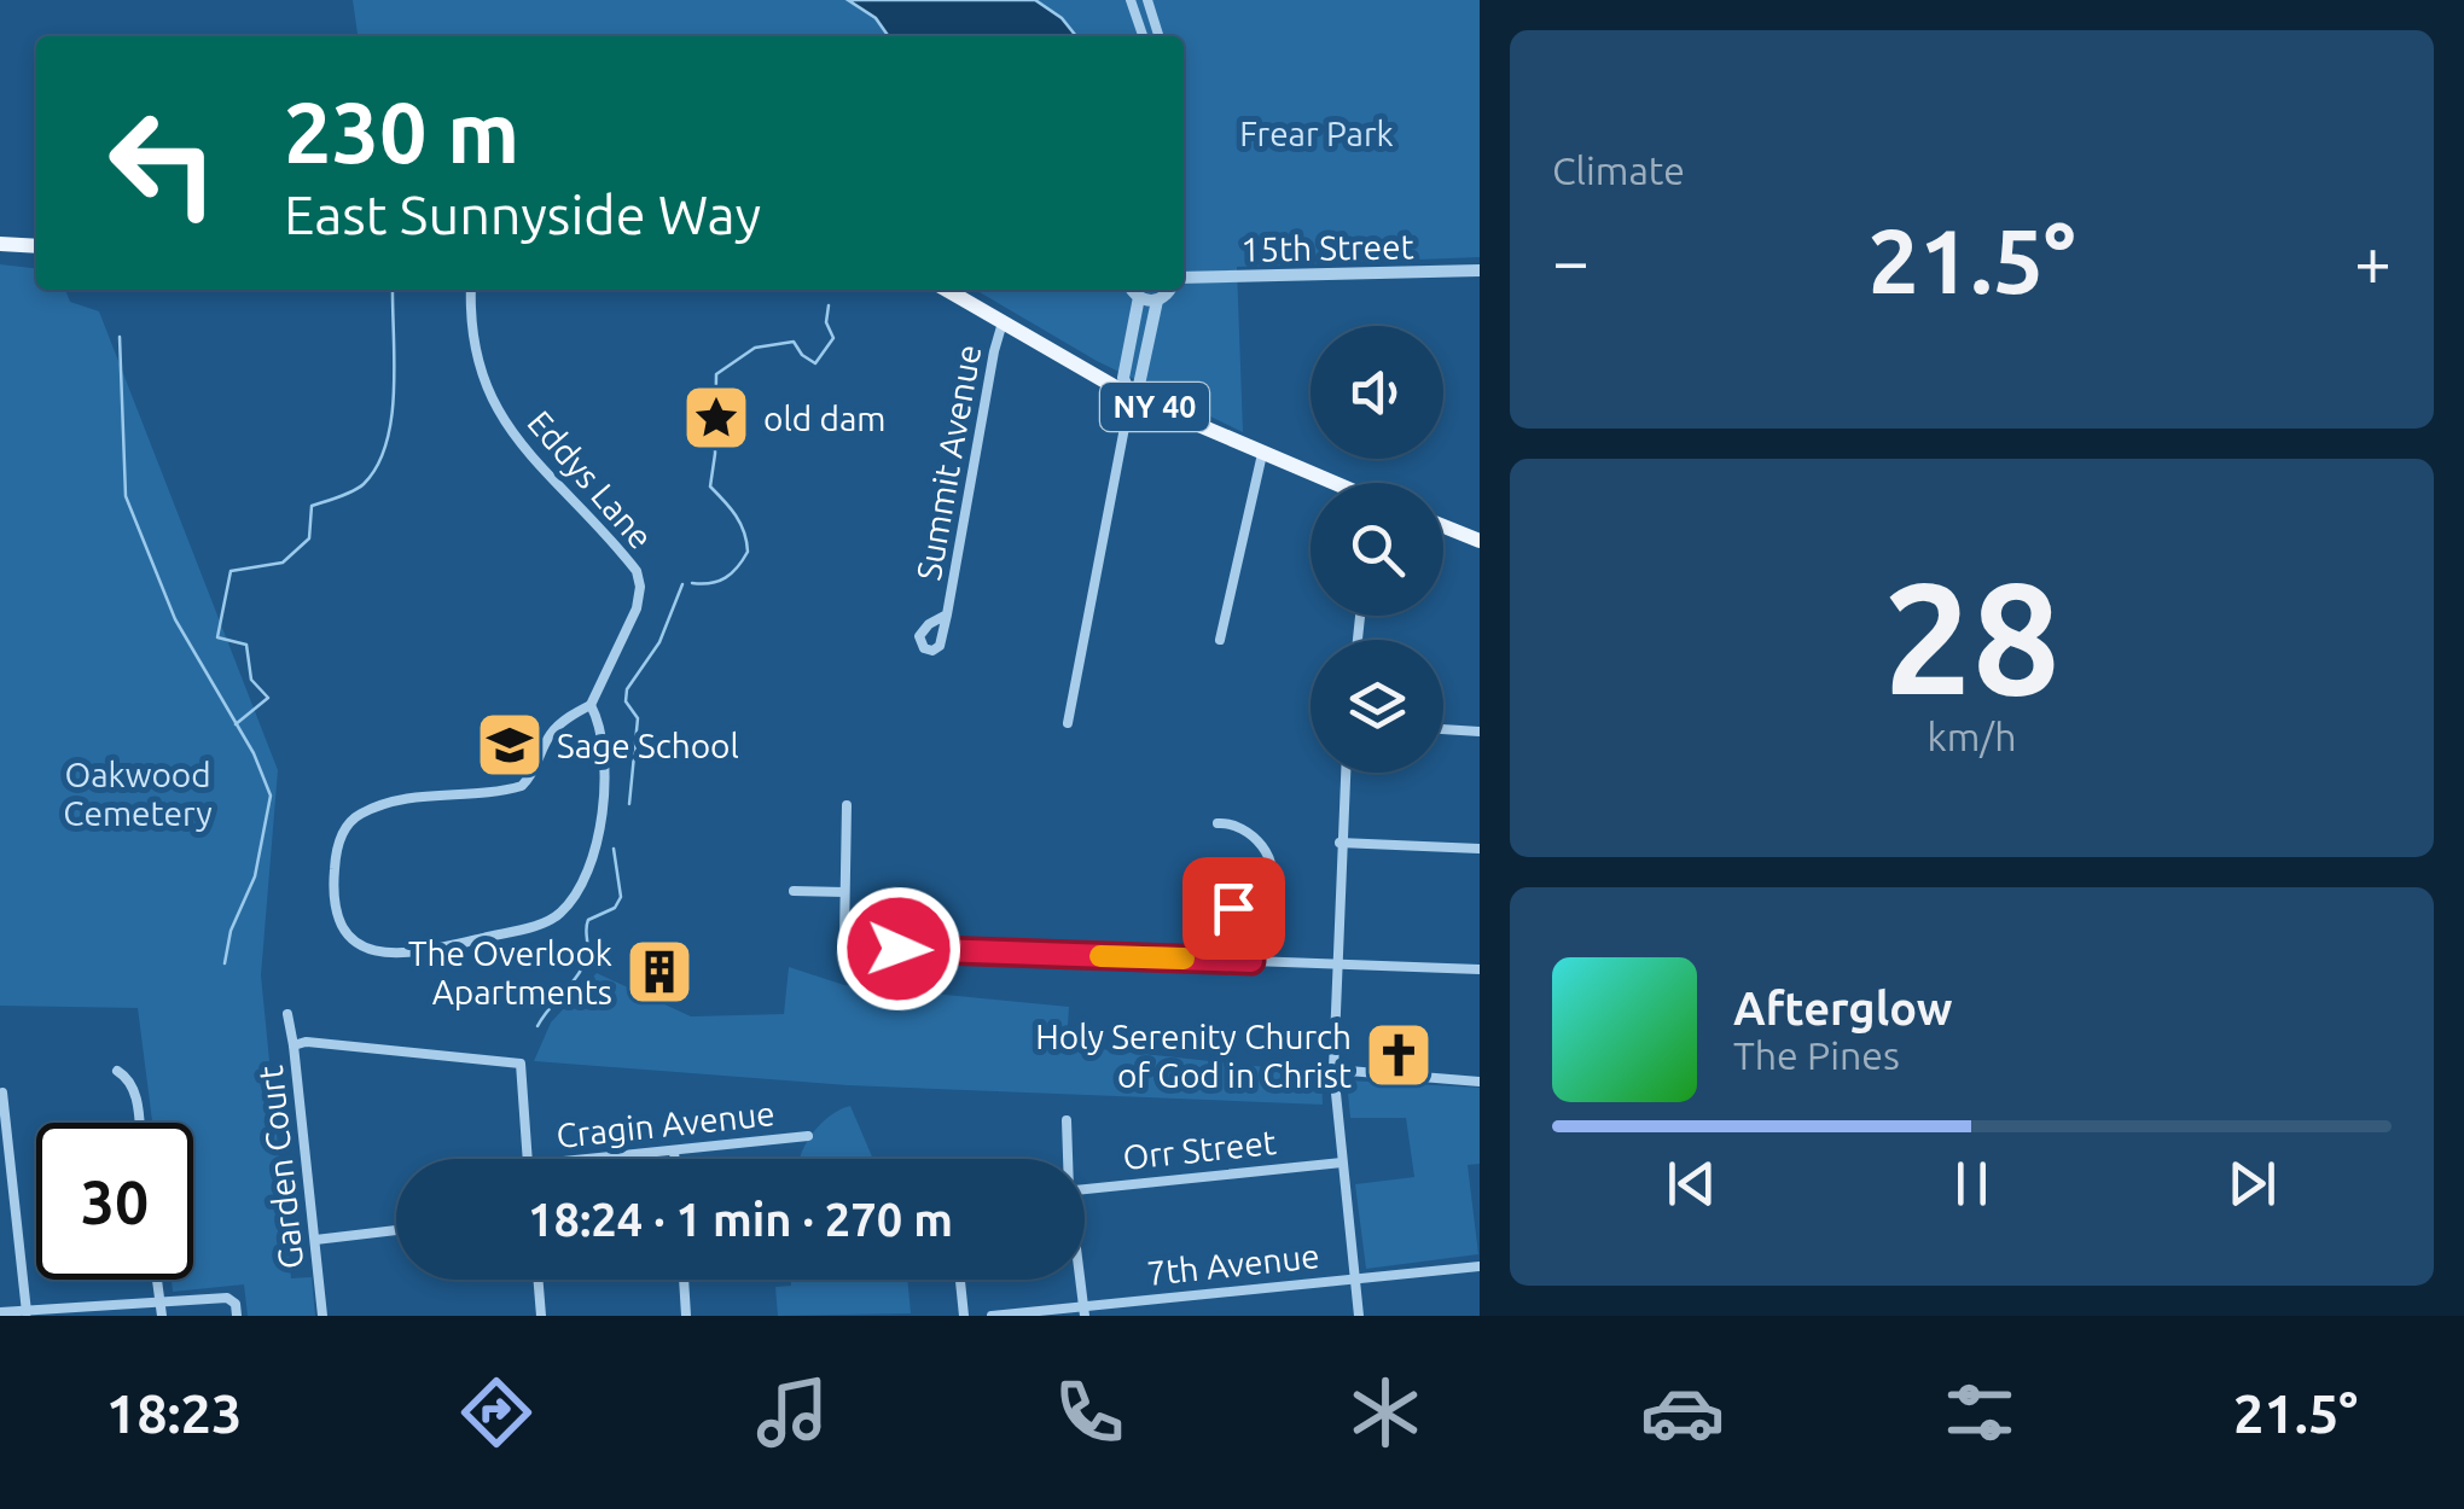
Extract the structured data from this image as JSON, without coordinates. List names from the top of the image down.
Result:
{
  "streets": {
    "main road": ["NY 40"],
    "street": [
      "15th Street",
      "Summit Avenue",
      "Eddys Lane",
      "Cragin Avenue",
      "Orr Street",
      "Garden Court",
      "7th Avenue"
    ]
  },
  "crossings": [
    ["NY 40", "Summit Avenue"]
  ],
  "parks": ["Frear Park", "Oakwood Cemetery"],
  "places": {
    "place": ["old dam"],
    "school or university": ["Sage School"],
    "building": ["The Overlook Apartments"],
    "church": ["Holy Serenity Church of God in Christ"]
  },
  "page": {
    "tile": [
      "Climate",
      ["28", "km/h"]
    ],
    "turn": ["230 m", "East Sunnyside Way"],
    "heat": ["−", "21.5°", "+"],
    "song": ["Afterglow", "The Pines"],
    "limit": "30",
    "trip": "18:24 · 1 min · 270 m",
    "tabs": ["18:23", "21.5°"]
  }
}
